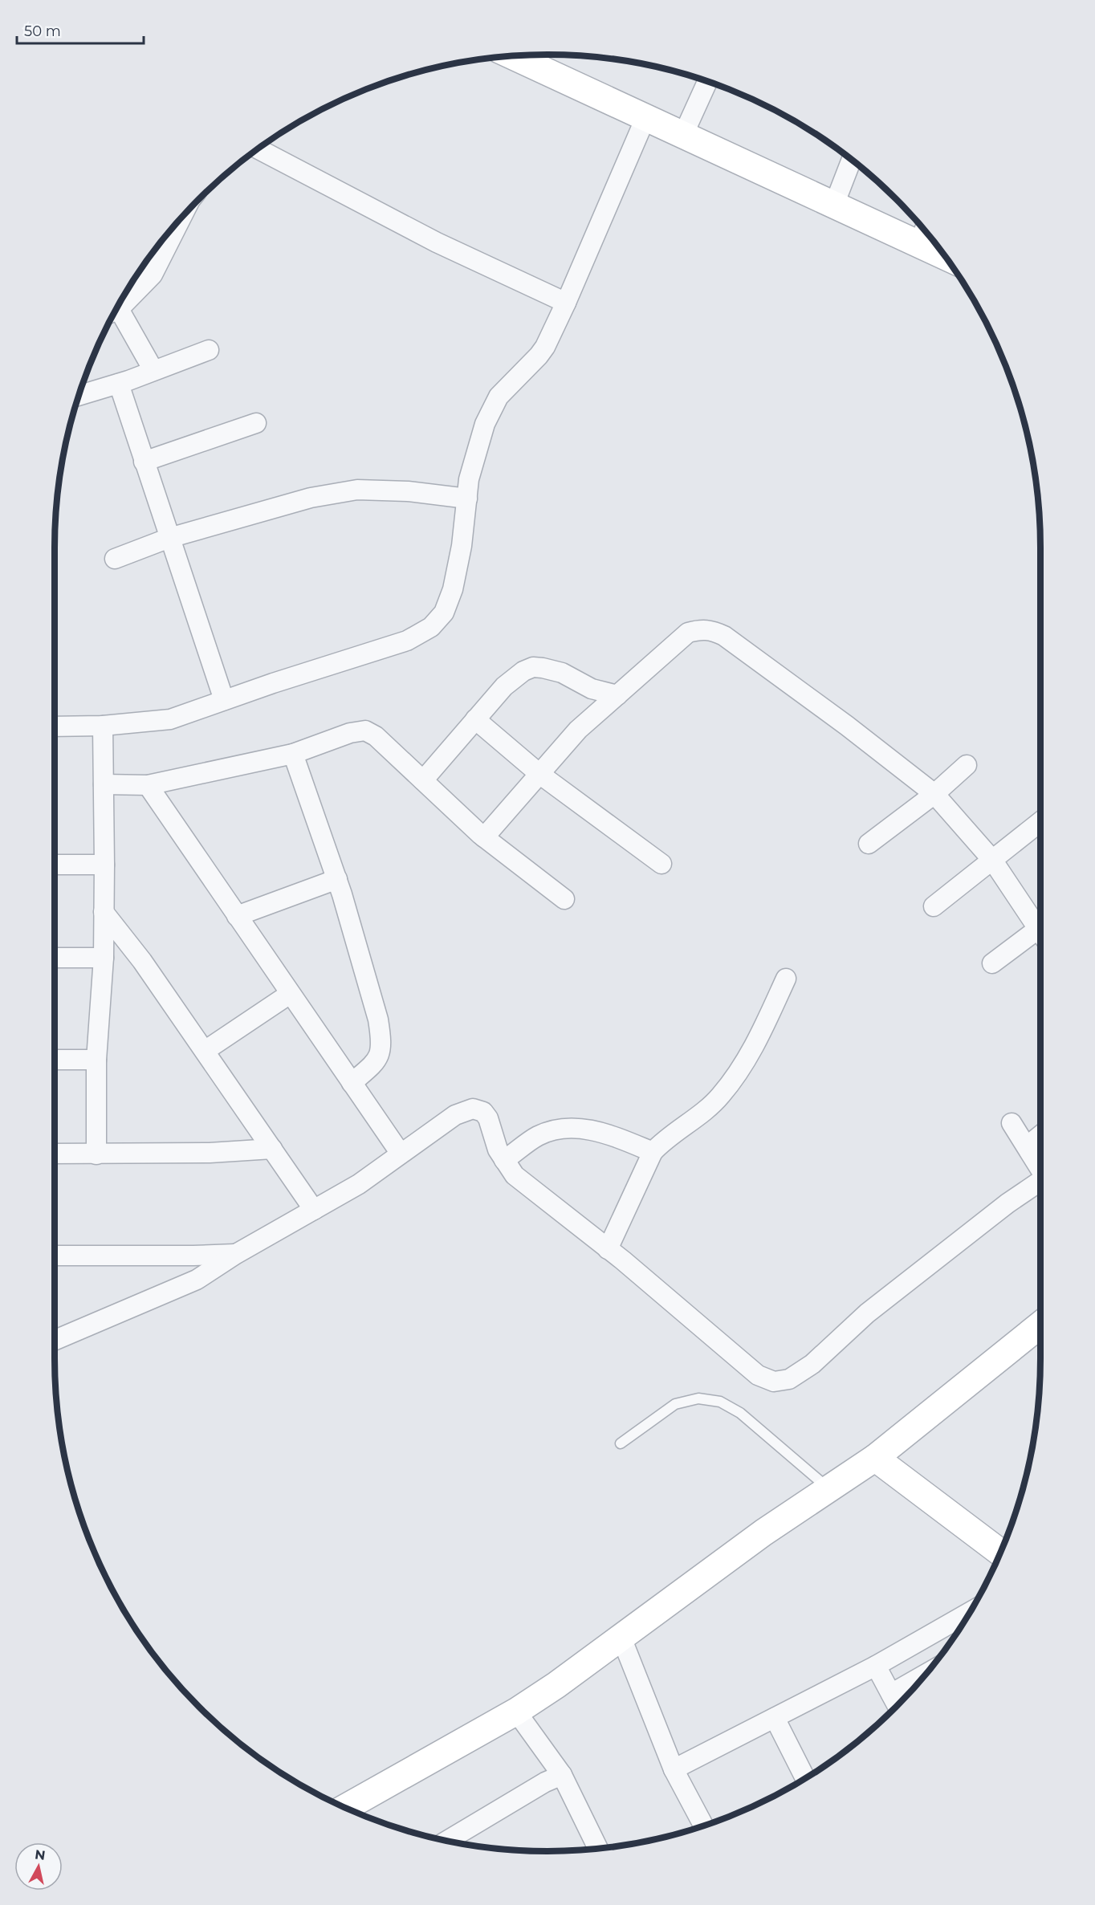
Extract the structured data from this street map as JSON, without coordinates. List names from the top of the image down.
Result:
{
  "scale_bar": "50 m",
  "north": "top"
}
